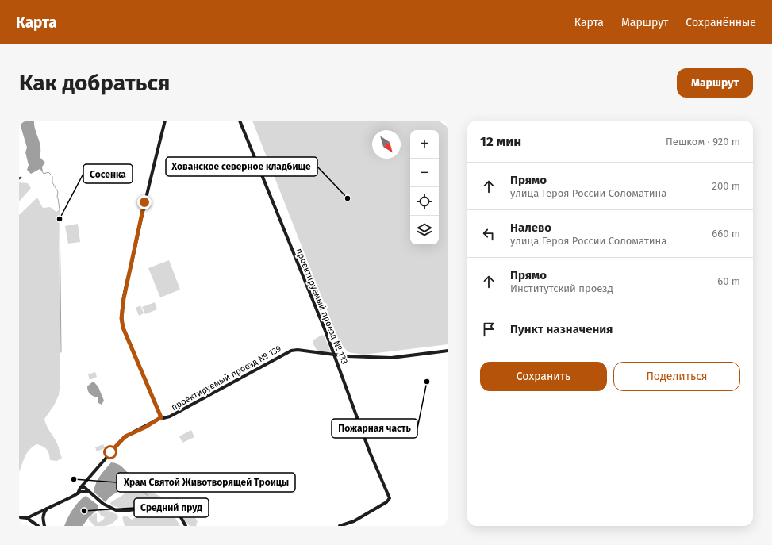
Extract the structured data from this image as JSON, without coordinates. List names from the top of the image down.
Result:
{
  "streets": {
    "street": ["проектируемый проезд № 133", "проектируемый проезд № 139"]
  },
  "crossings": [
    ["проектируемый проезд № 133", "проектируемый проезд № 139"]
  ],
  "places": [
    "Хованское северное кладбище",
    "Сосенка",
    "Пожарная часть",
    "Храм Святой Животворящей Троицы",
    "Средний пруд"
  ],
  "north": "bottom right",
  "page": {
    "header": "Карта",
    "nav": ["Карта", "Маршрут", "Сохранённые"],
    "buttons": [
      "Маршрут",
      ["Сохранить", "Поделиться"]
    ],
    "title": "Как добраться",
    "heading": ["12 мин", "Пешком · 920 m"],
    "map_buttons": ["+", "−"],
    "list": [
      ["Прямо", "улица Героя России Соломатина", "200 m"],
      ["Налево", "улица Героя России Соломатина", "660 m"],
      ["Прямо", "Институтский проезд", "60 m"],
      "Пункт назначения"
    ]
  }
}
